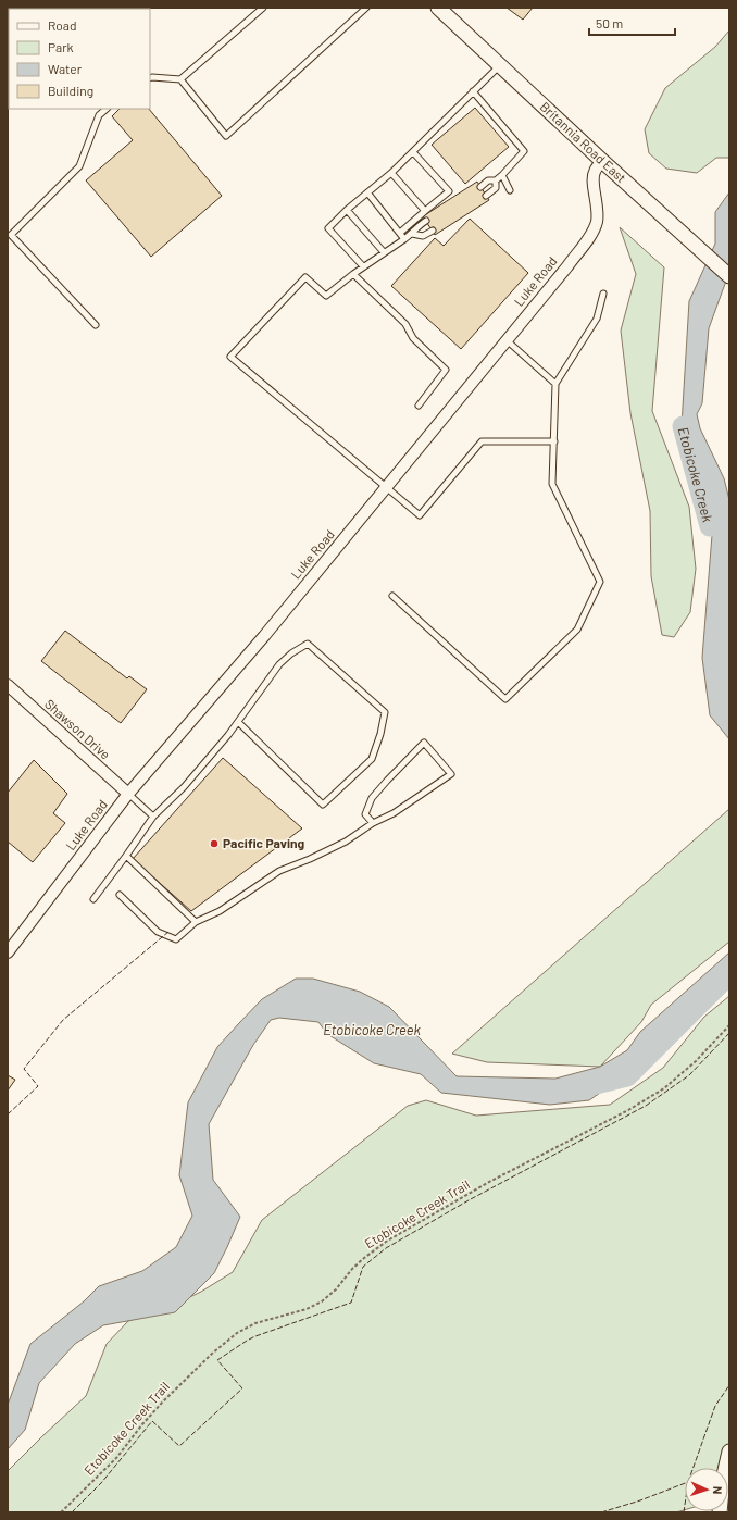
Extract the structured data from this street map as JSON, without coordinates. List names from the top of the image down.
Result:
{
  "streets": {
    "street": ["Britannia Road East", "Luke Road", "Shawson Drive"],
    "path": ["Etobicoke Creek Trail"]
  },
  "crossings": [
    ["Britannia Road East", "Luke Road"],
    ["Luke Road", "Shawson Drive"]
  ],
  "water": ["Etobicoke Creek"],
  "places": ["Pacific Paving"],
  "legend": [
    "Road",
    "Park",
    "Water",
    "Building"
  ],
  "scale_bar": "50 m",
  "north": "right"
}
